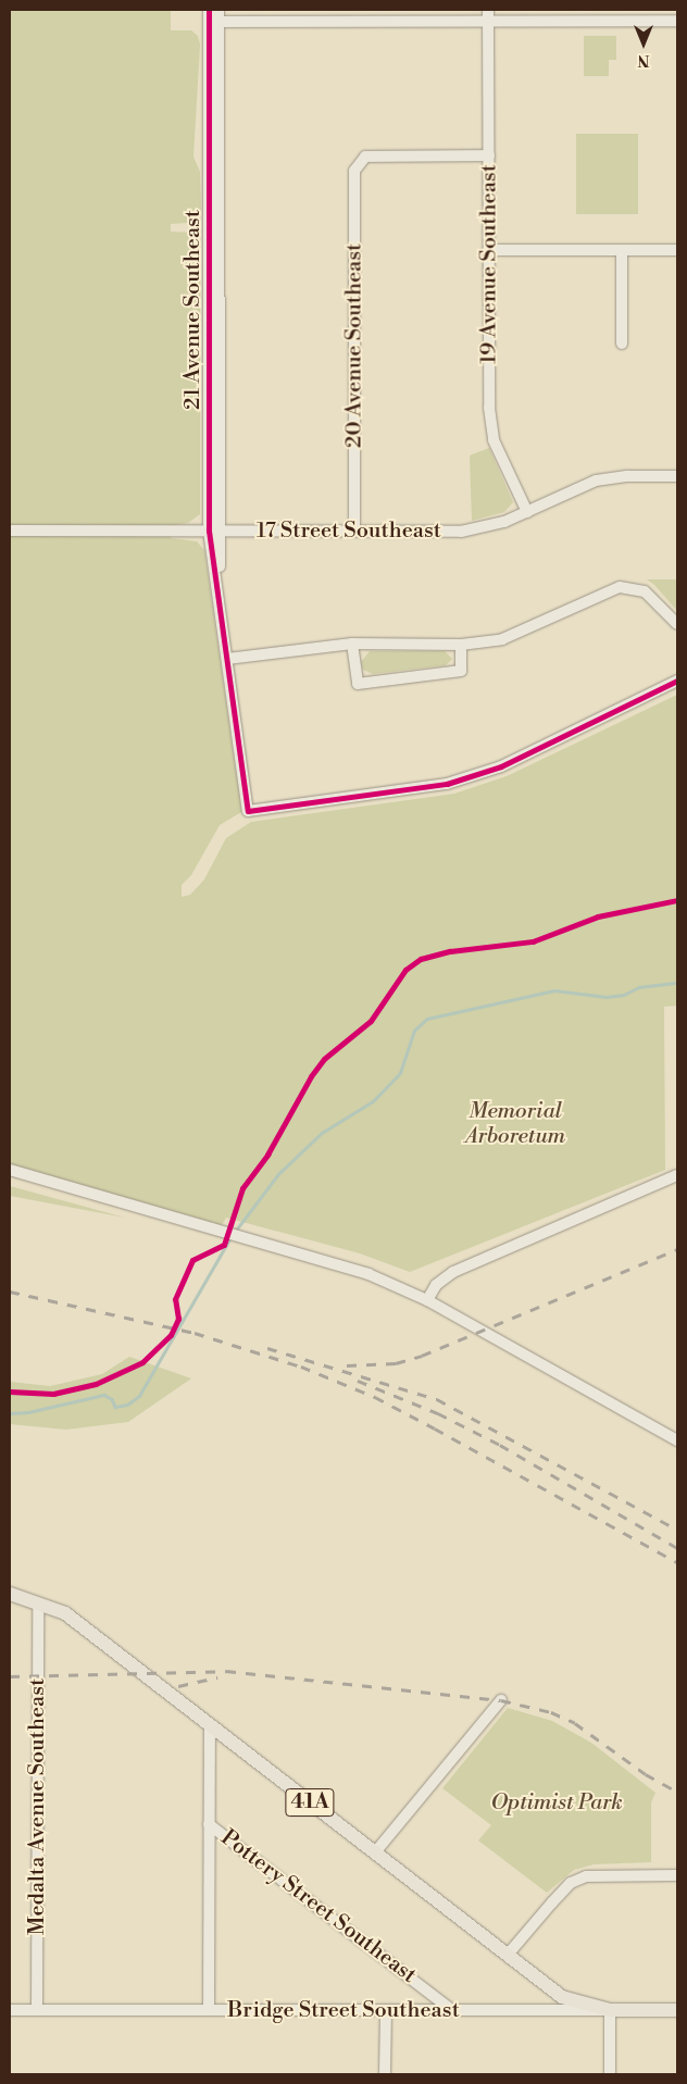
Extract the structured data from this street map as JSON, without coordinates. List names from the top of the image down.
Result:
{
  "streets": {
    "main road": ["41A", "Bridge Street Southeast"],
    "street": [
      "19 Avenue Southeast",
      "21 Avenue Southeast",
      "20 Avenue Southeast",
      "17 Street Southeast",
      "Medalta Avenue Southeast",
      "Pottery Street Southeast"
    ]
  },
  "crossings": [
    ["19 Avenue Southeast", "20 Avenue Southeast"],
    ["19 Avenue Southeast", "17 Street Southeast"],
    ["21 Avenue Southeast", "17 Street Southeast"],
    ["20 Avenue Southeast", "17 Street Southeast"],
    ["41A", "Medalta Avenue Southeast"],
    ["41A", "Bridge Street Southeast"],
    ["Medalta Avenue Southeast", "Bridge Street Southeast"],
    ["Pottery Street Southeast", "Bridge Street Southeast"]
  ],
  "parks": ["Memorial Arboretum", "Optimist Park"],
  "north": "bottom"
}
